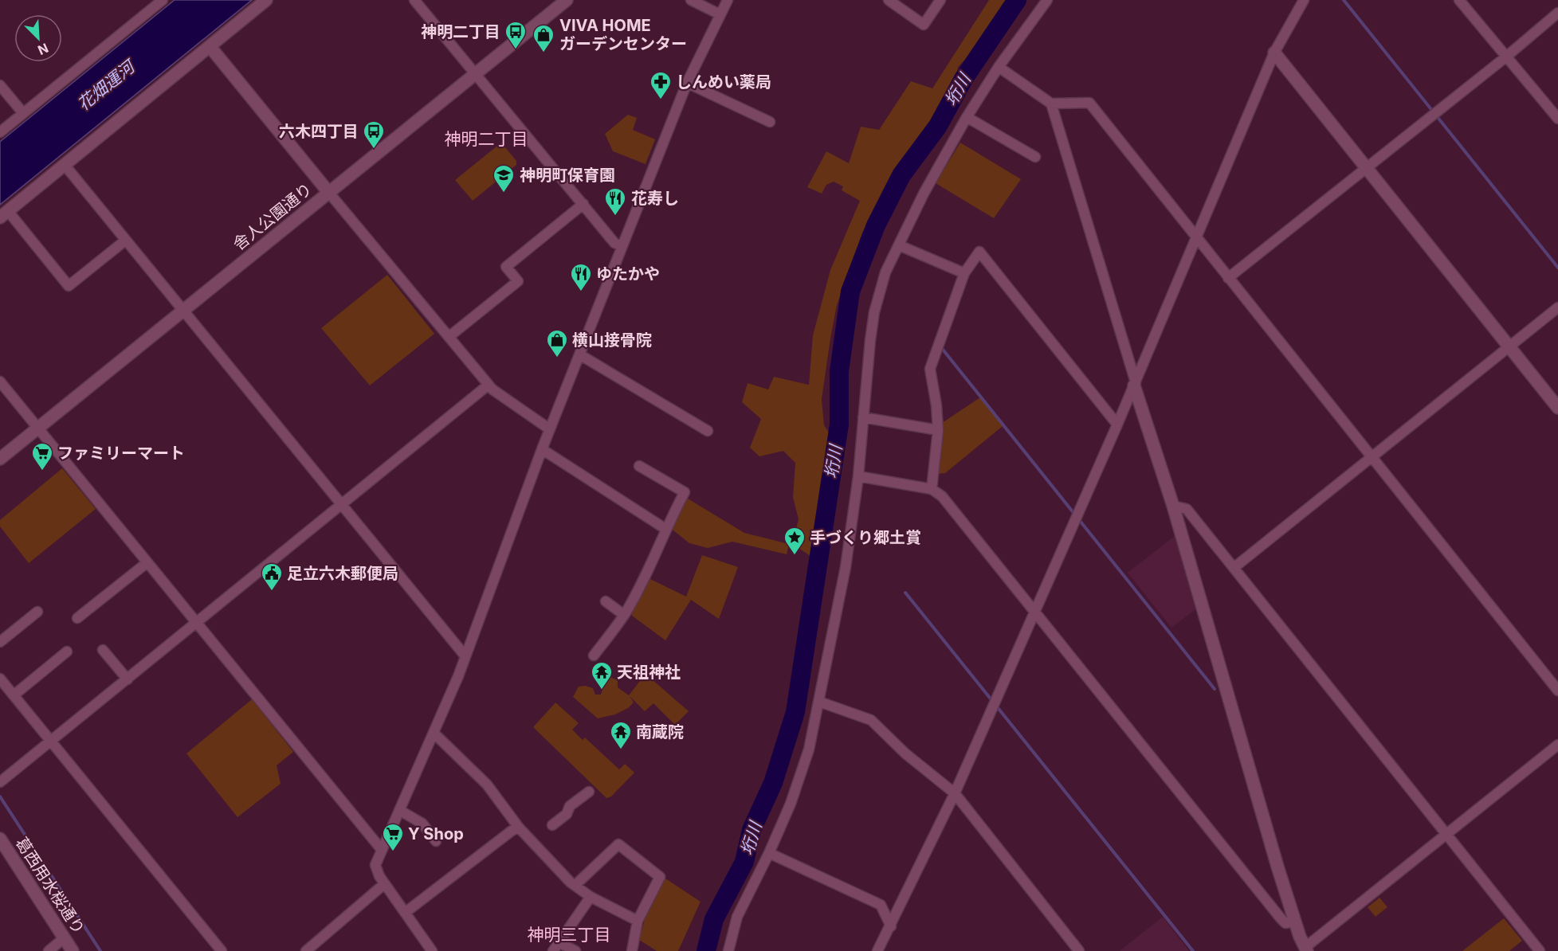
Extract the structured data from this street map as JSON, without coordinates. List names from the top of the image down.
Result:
{
  "streets": {
    "street": ["舎人公園通り", "葛西用水桜通り"]
  },
  "districts": ["神明二丁目", "神明三丁目"],
  "water": ["花畑運河", "垳川"],
  "places": {
    "bus stop": ["神明二丁目", "六木四丁目"],
    "shop": ["VIVA HOME ガーデンセンター", "横山接骨院"],
    "pharmacy": ["しんめい薬局"],
    "school or university": ["神明町保育園"],
    "restaurant": ["花寿し", "ゆたかや"],
    "supermarket": ["ファミリーマート", "Y Shop"],
    "place": ["手づくり郷土賞"],
    "public building": ["足立六木郵便局"],
    "temple": ["天祖神社", "南蔵院"]
  },
  "north": "bottom right"
}
